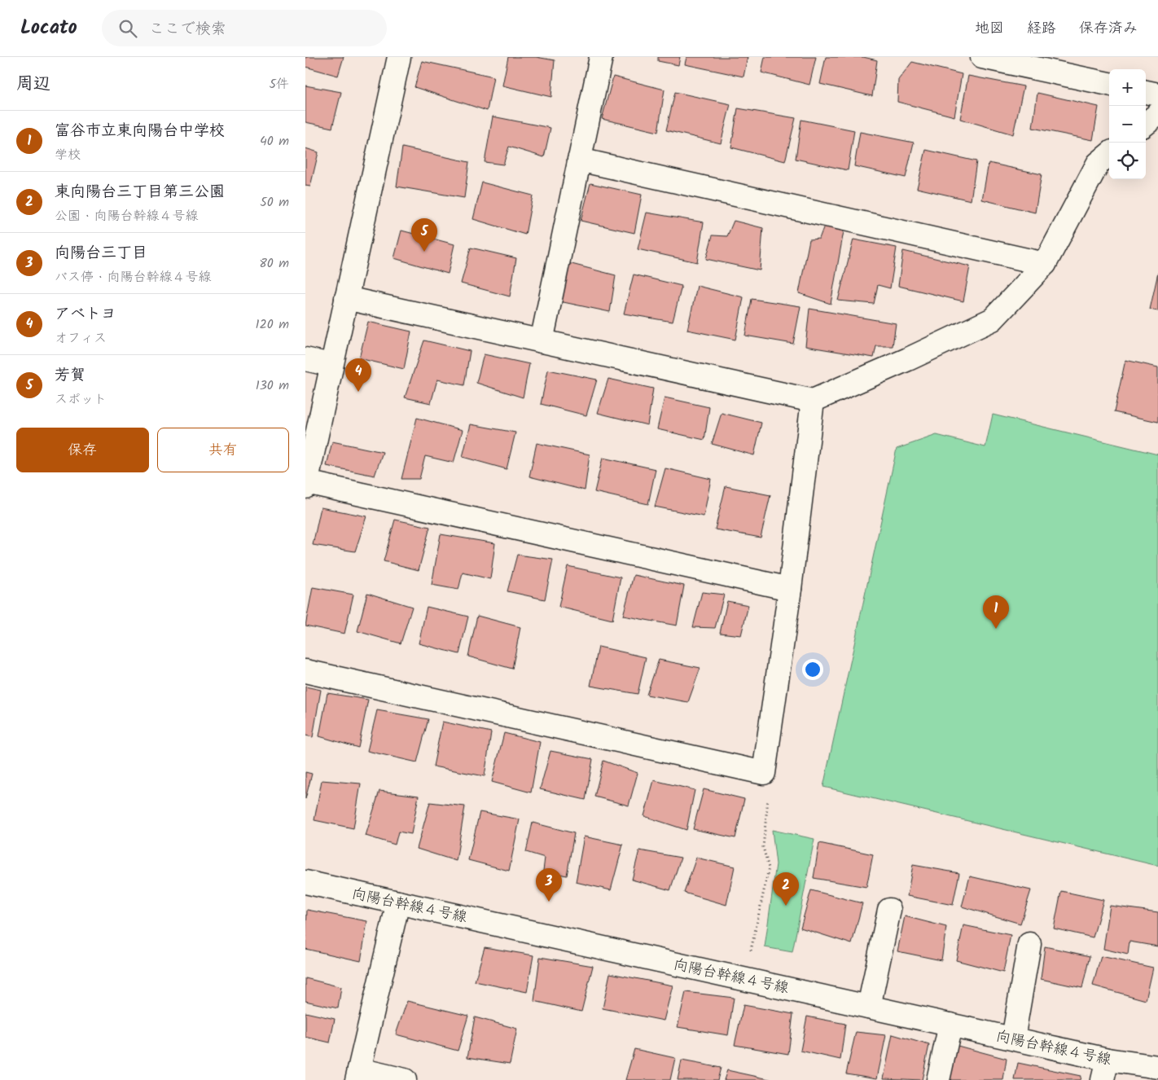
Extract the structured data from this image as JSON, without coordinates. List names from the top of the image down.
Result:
{
  "streets": {
    "street": ["向陽台幹線４号線"]
  },
  "page": {
    "header": "Locato",
    "search": "ここで検索",
    "nav": ["地図", "経路", "保存済み"],
    "heading": ["周辺", "5件"],
    "map_buttons": ["+", "−"],
    "list": [
      {
        "mark": "1",
        "name": "富谷市立東向陽台中学校",
        "note": "学校",
        "value": "40 m"
      },
      {
        "mark": "2",
        "name": "東向陽台三丁目第三公園",
        "note": "公園 · 向陽台幹線４号線",
        "value": "50 m"
      },
      {
        "mark": "3",
        "name": "向陽台三丁目",
        "note": "バス停 · 向陽台幹線４号線",
        "value": "80 m"
      },
      {
        "mark": "4",
        "name": "アベトヨ",
        "note": "オフィス",
        "value": "120 m"
      },
      {
        "mark": "5",
        "name": "芳賀",
        "note": "スポット",
        "value": "130 m"
      }
    ],
    "pins": [
      "5",
      "4",
      "1",
      "3",
      "2"
    ],
    "buttons": ["保存", "共有"]
  }
}
